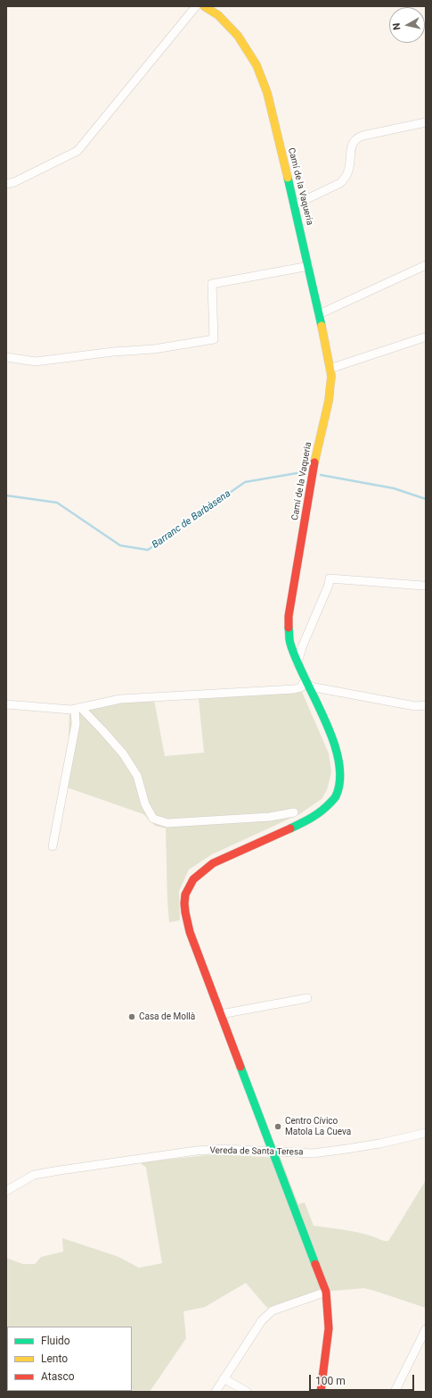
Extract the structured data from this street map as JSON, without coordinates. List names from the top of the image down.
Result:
{
  "streets": {
    "street": ["Camí de la Vaqueria", "Vereda de Santa Teresa"]
  },
  "crossings": [
    ["Camí de la Vaqueria", "Vereda de Santa Teresa"]
  ],
  "water": ["Barranc de Barbàsena"],
  "places": ["Casa de Mollà", "Centro Cívico Matola La Cueva"],
  "legend": ["Fluido", "Lento", "Atasco"],
  "scale_bar": "100 m",
  "north": "left"
}
